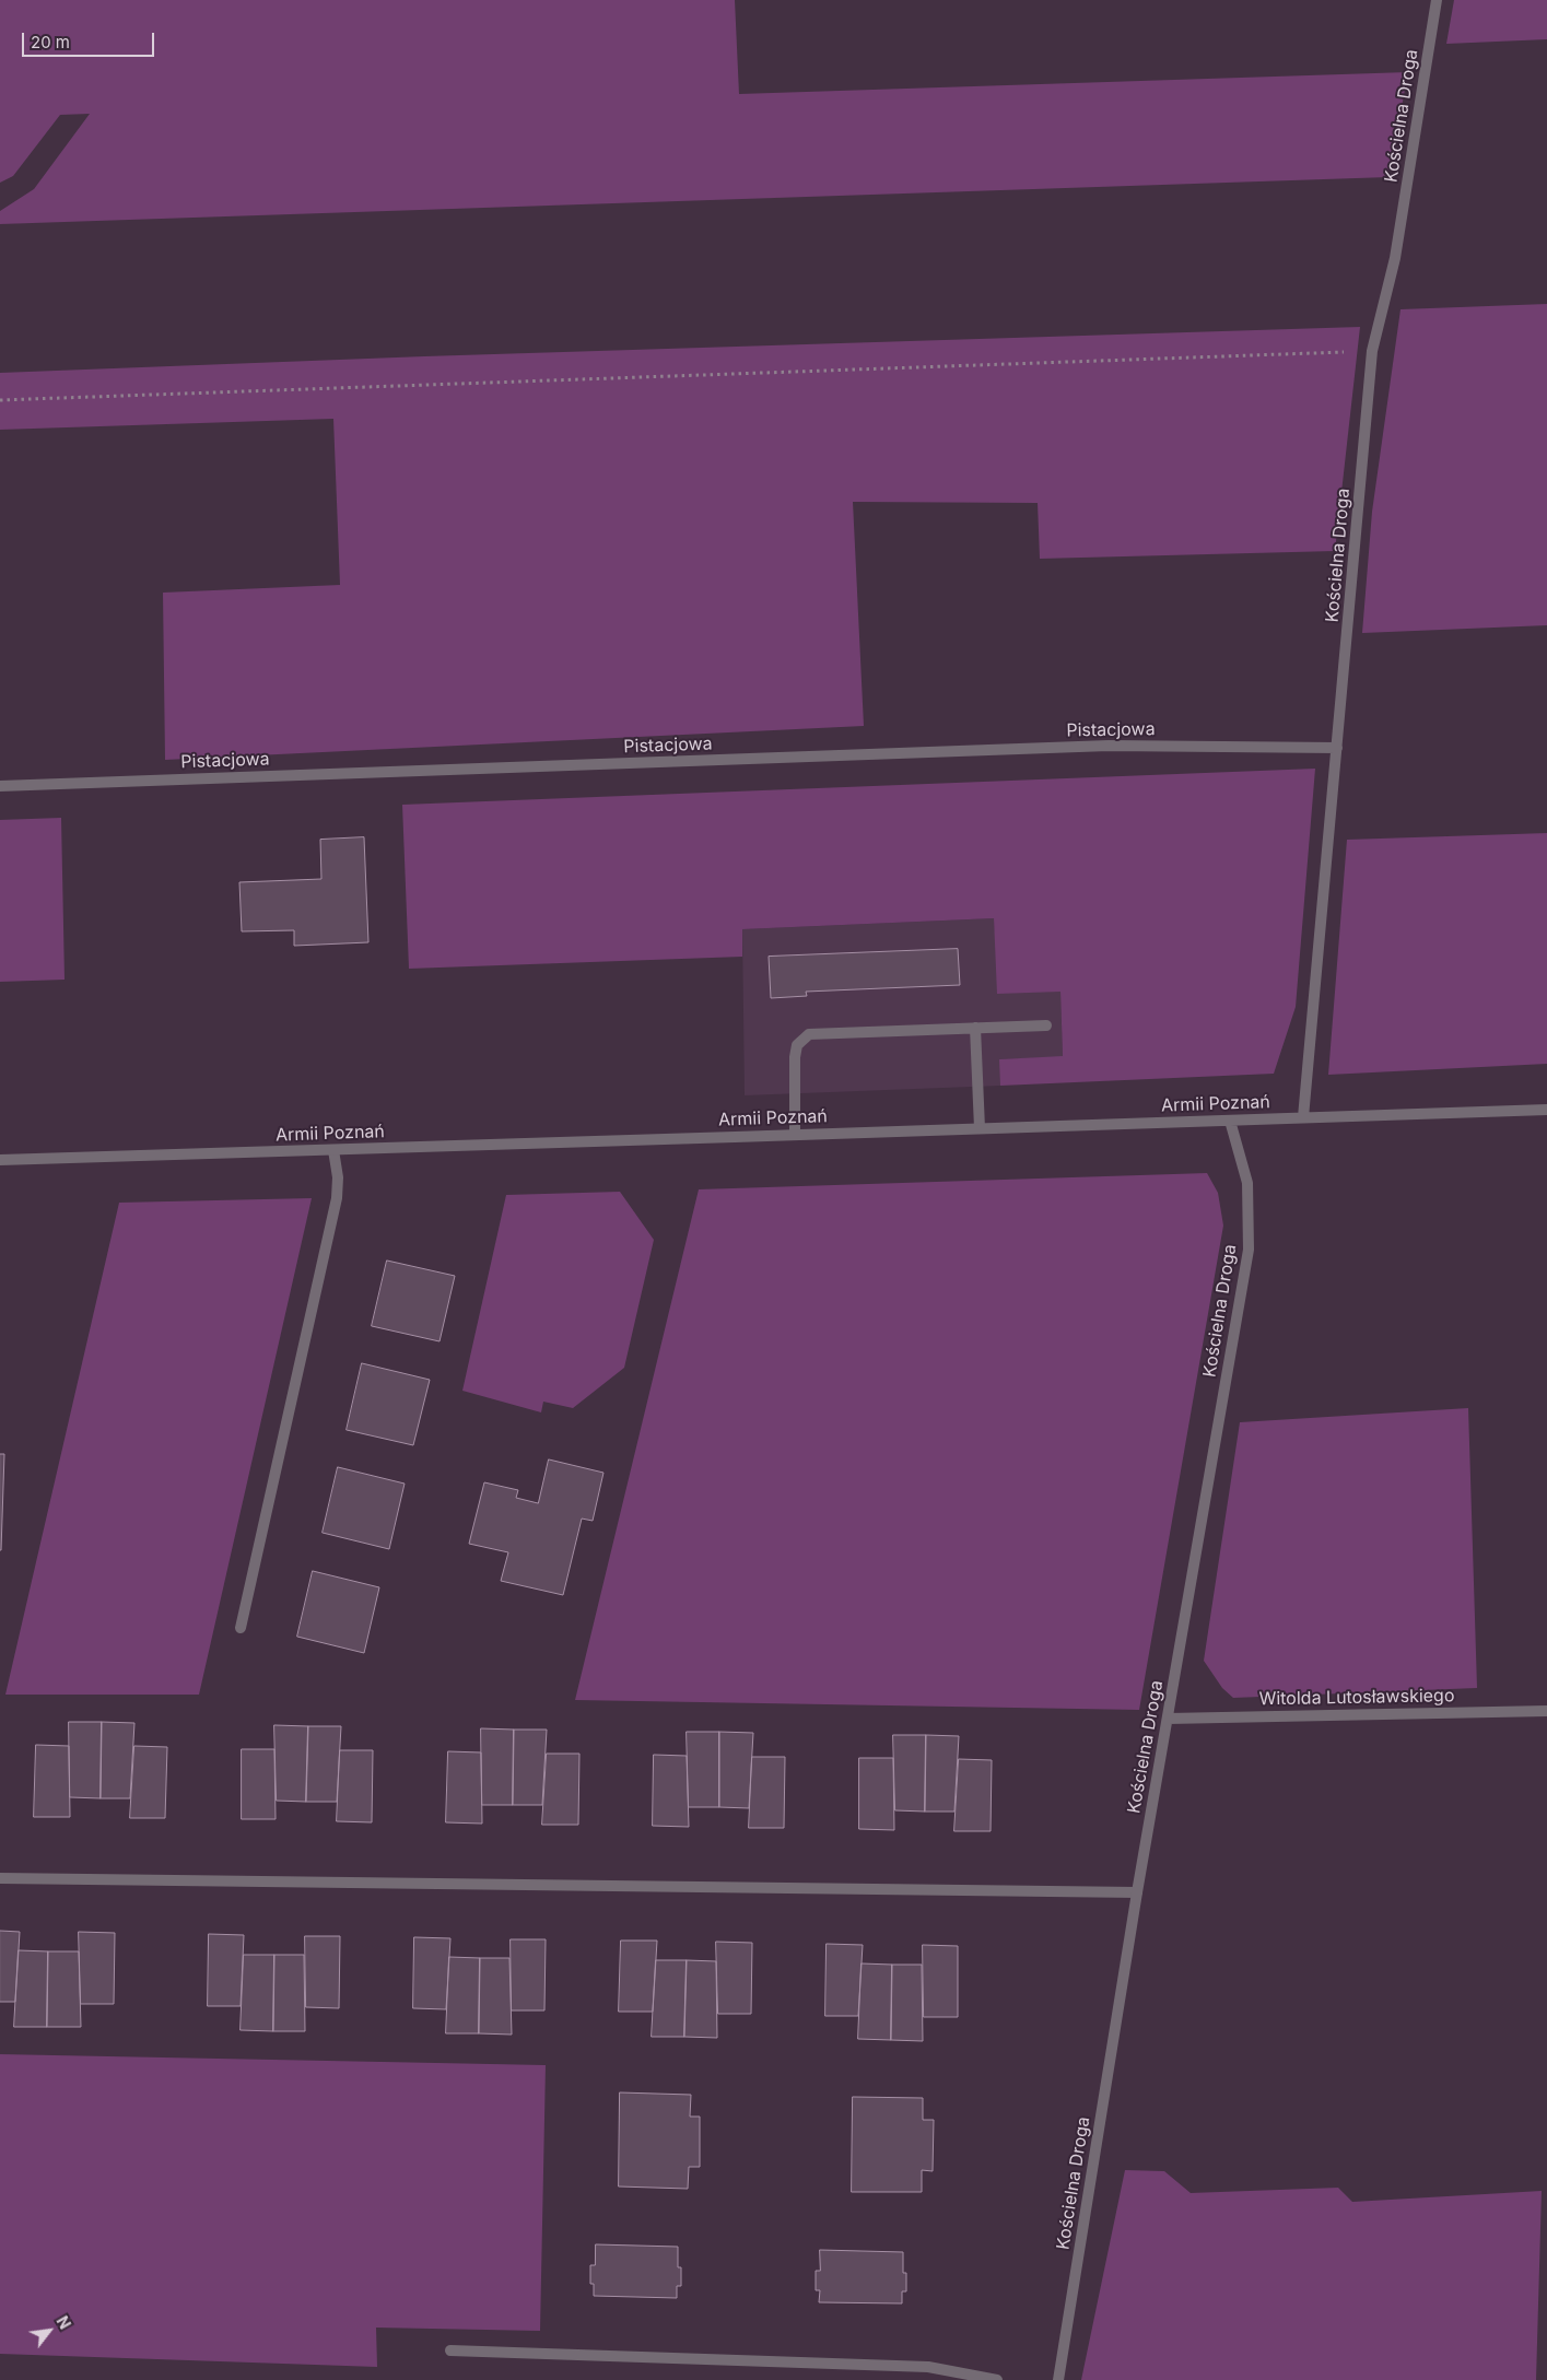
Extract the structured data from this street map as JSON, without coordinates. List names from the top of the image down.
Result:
{
  "streets": {
    "street": [
      "Kościelna Droga",
      "Pistacjowa",
      "Armii Poznań",
      "Witolda Lutosławskiego"
    ]
  },
  "crossings": [
    ["Kościelna Droga", "Pistacjowa"],
    ["Kościelna Droga", "Armii Poznań"],
    ["Kościelna Droga", "Witolda Lutosławskiego"]
  ],
  "scale_bar": "20 m",
  "north": "top right"
}
